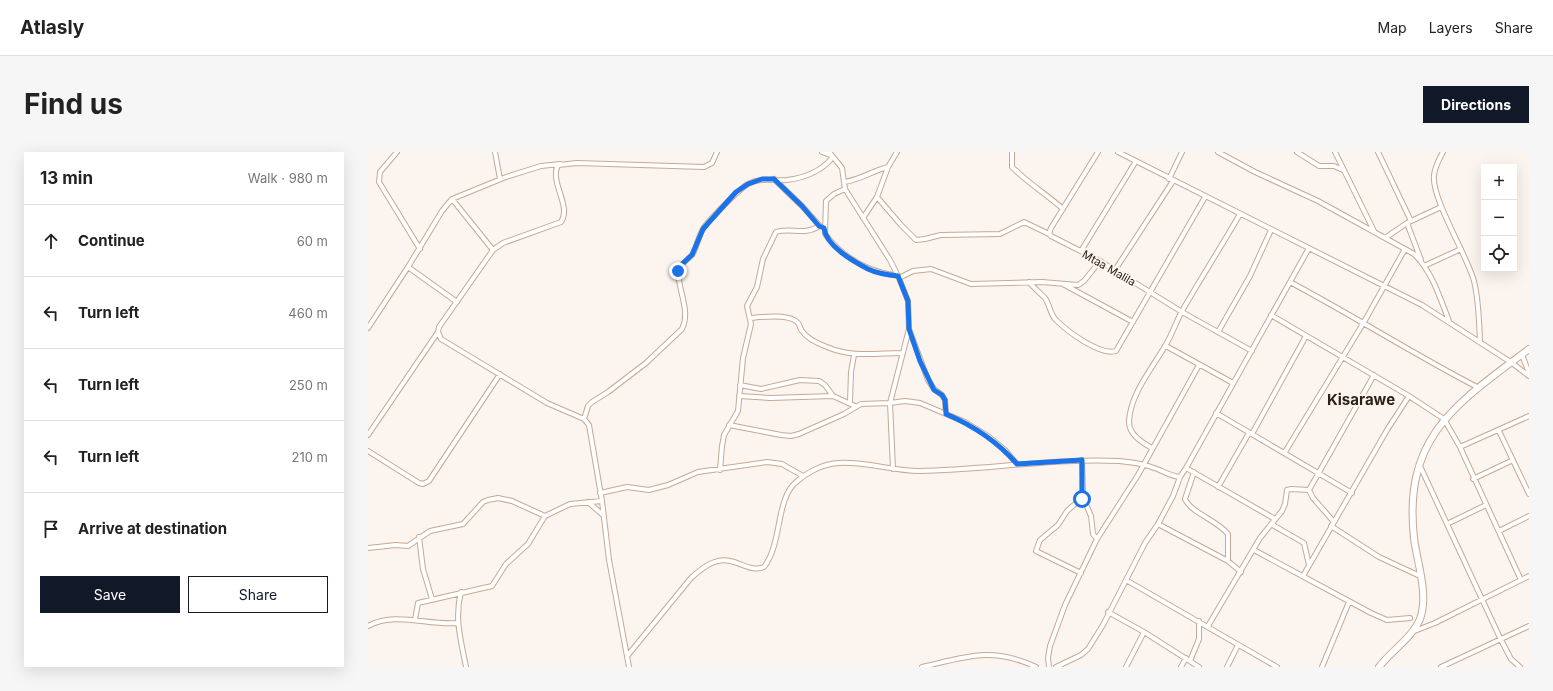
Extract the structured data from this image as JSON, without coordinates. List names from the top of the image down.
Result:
{
  "streets": {
    "street": ["Mtaa Malila"]
  },
  "districts": ["Kisarawe"],
  "page": {
    "header": "Atlasly",
    "nav": ["Map", "Layers", "Share"],
    "buttons": [
      "Directions",
      ["Save", "Share"]
    ],
    "title": "Find us",
    "heading": ["13 min", "Walk · 980 m"],
    "map_buttons": ["+", "−"],
    "list": [
      ["Continue", "60 m"],
      ["Turn left", "460 m"],
      ["Turn left", "250 m"],
      ["Turn left", "210 m"],
      "Arrive at destination"
    ]
  }
}
